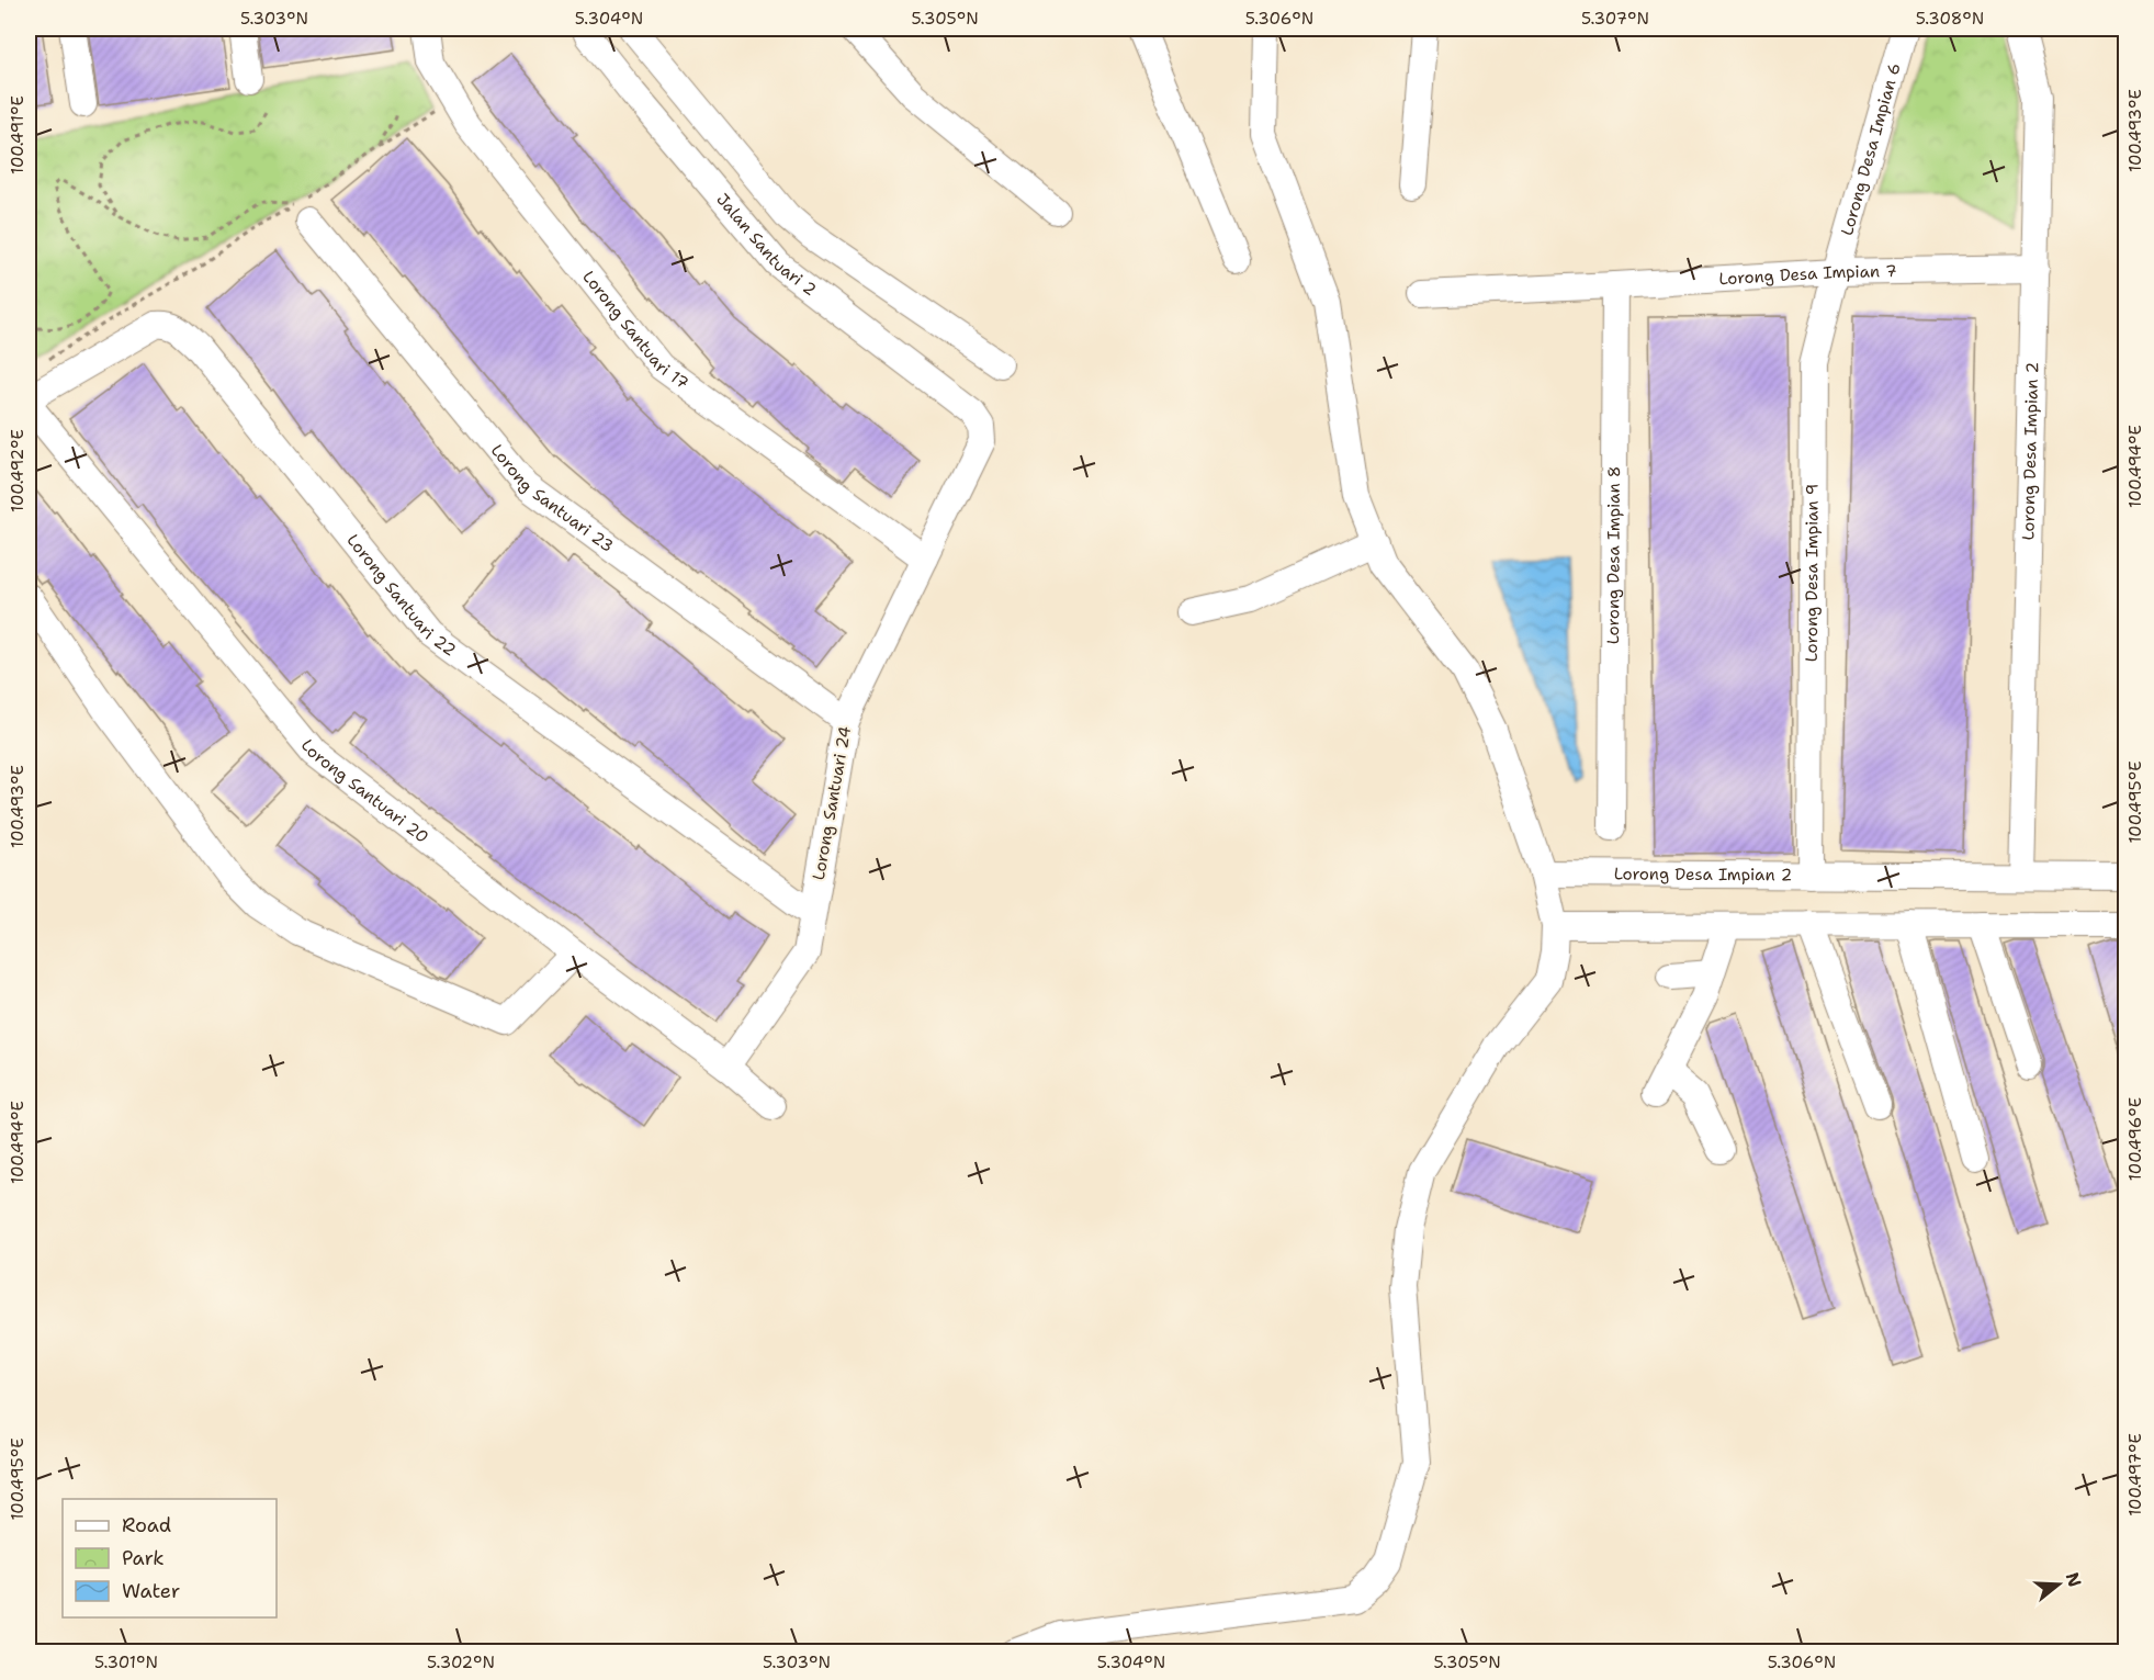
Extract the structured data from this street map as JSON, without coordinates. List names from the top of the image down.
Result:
{
  "streets": {
    "street": [
      "Lorong Desa Impian 6",
      "Jalan Santuari 2",
      "Lorong Desa Impian 7",
      "Lorong Santuari 17",
      "Lorong Desa Impian 2",
      "Lorong Santuari 23",
      "Lorong Desa Impian 8",
      "Lorong Desa Impian 9",
      "Lorong Santuari 22",
      "Lorong Santuari 20",
      "Lorong Santuari 24"
    ]
  },
  "crossings": [
    ["Lorong Desa Impian 6", "Lorong Desa Impian 7"],
    ["Lorong Desa Impian 6", "Lorong Desa Impian 9"],
    ["Jalan Santuari 2", "Lorong Santuari 24"],
    ["Lorong Desa Impian 7", "Lorong Desa Impian 2"],
    ["Lorong Desa Impian 7", "Lorong Desa Impian 8"],
    ["Lorong Desa Impian 7", "Lorong Desa Impian 9"],
    ["Lorong Santuari 17", "Lorong Santuari 24"],
    ["Lorong Desa Impian 2", "Lorong Desa Impian 9"],
    ["Lorong Santuari 23", "Lorong Santuari 24"],
    ["Lorong Santuari 22", "Lorong Santuari 24"],
    ["Lorong Santuari 20", "Lorong Santuari 24"]
  ],
  "legend": ["Road", "Park", "Water"],
  "north": "right",
  "coordinates": [
    "5.303°N",
    "5.304°N",
    "5.305°N",
    "5.306°N",
    "5.307°N",
    "5.308°N",
    "100.493°E",
    "100.491°E",
    "100.494°E",
    "100.492°E",
    "100.495°E",
    "100.496°E",
    "100.497°E",
    "5.301°N",
    "5.302°N"
  ]
}
